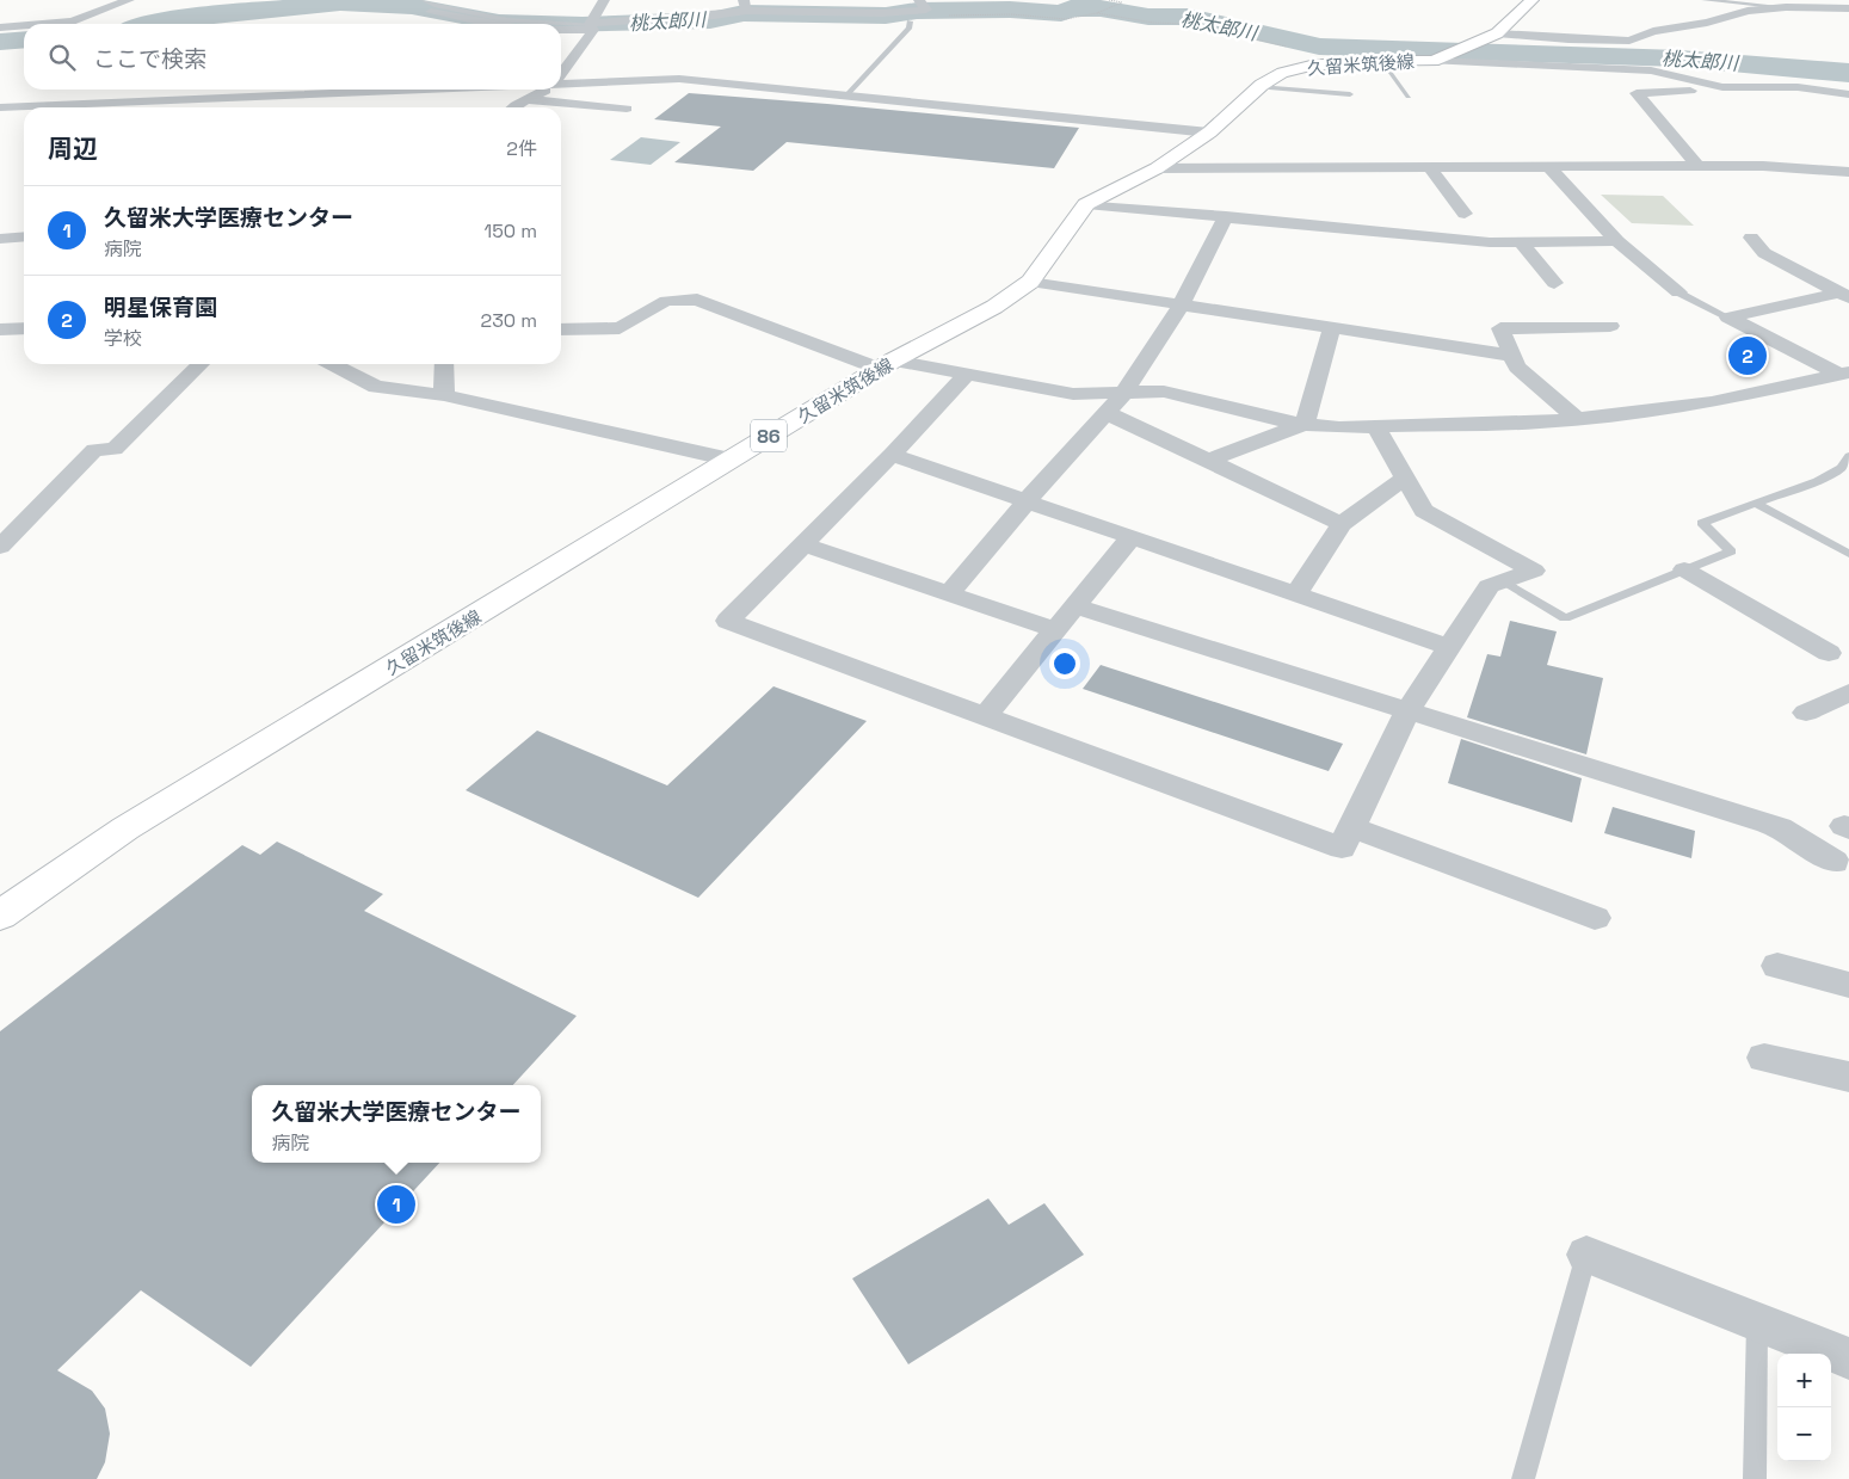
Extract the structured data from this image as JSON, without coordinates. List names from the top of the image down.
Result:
{
  "streets": {
    "main road": ["久留米筑後線", "86"]
  },
  "water": ["桃太郎川"],
  "page": {
    "search": "ここで検索",
    "heading": ["周辺", "2件"],
    "list": [
      {
        "mark": "1",
        "name": "久留米大学医療センター",
        "note": "病院",
        "value": "150 m"
      },
      {
        "mark": "2",
        "name": "明星保育園",
        "note": "学校",
        "value": "230 m"
      }
    ],
    "pins": ["2", "1"],
    "popup": ["久留米大学医療センター", "病院"],
    "map_buttons": ["+", "−"]
  }
}
